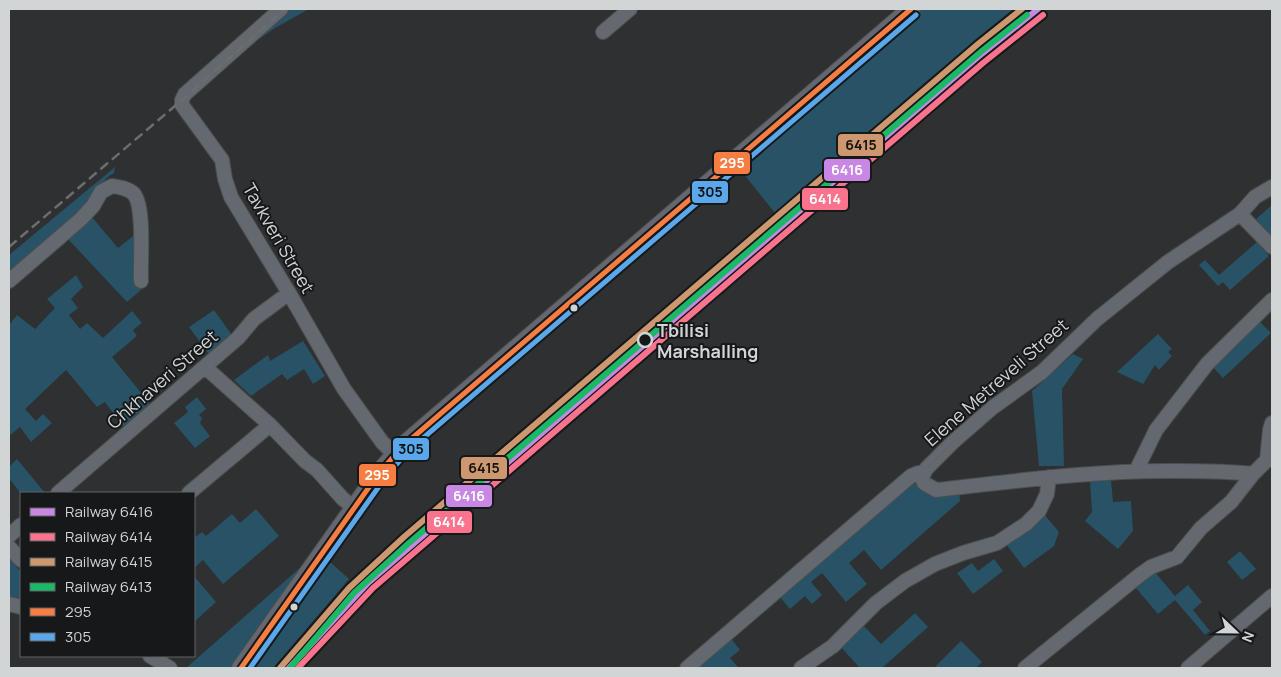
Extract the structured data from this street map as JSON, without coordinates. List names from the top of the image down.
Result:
{
  "streets": {
    "street": ["Tavkveri Street", "Chkhaveri Street", "Elene Metreveli Street"]
  },
  "crossings": [
    ["Tavkveri Street", "Chkhaveri Street"]
  ],
  "places": ["Tbilisi Marshalling"],
  "lines": [
    "rail line 6416",
    "rail line 6415",
    "transit line 295",
    "rail line 6414",
    "rail line 6413",
    "transit line 305"
  ],
  "legend": [
    "Railway 6416",
    "Railway 6414",
    "Railway 6415",
    "Railway 6413",
    "295",
    "305"
  ],
  "north": "right"
}
